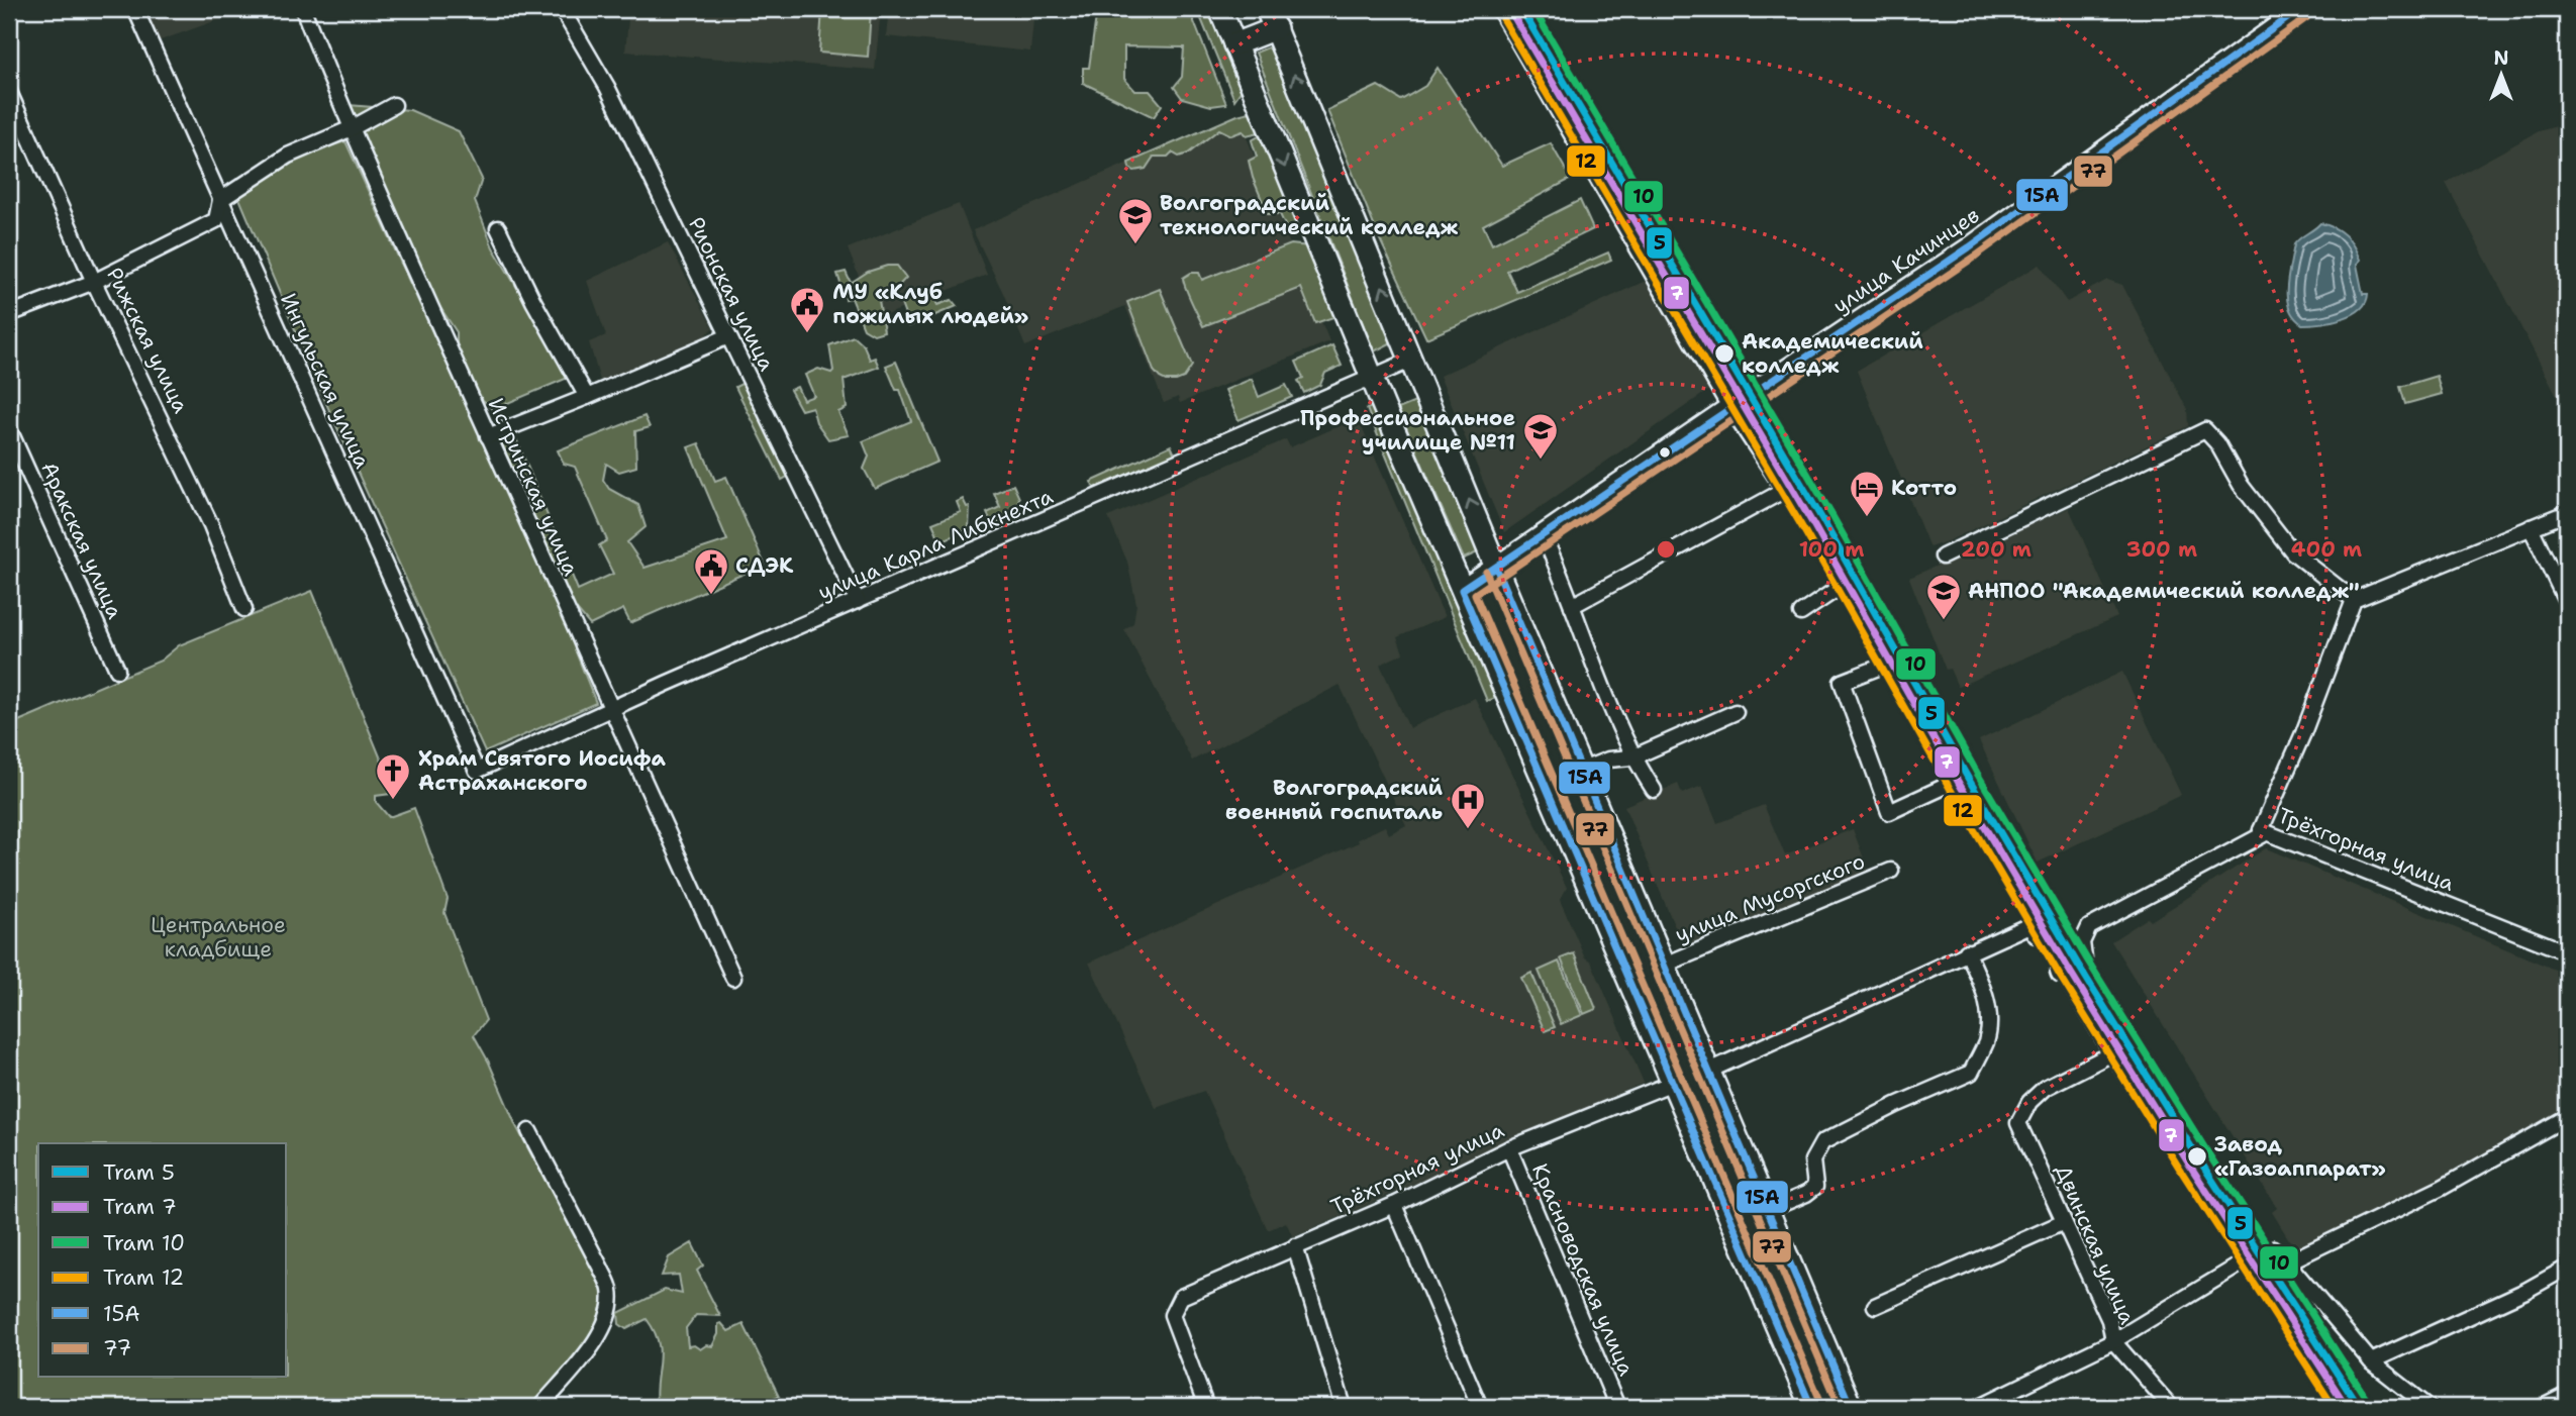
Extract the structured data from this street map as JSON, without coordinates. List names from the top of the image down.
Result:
{
  "streets": {
    "main road": ["улица Качинцев"],
    "street": [
      "Рионская улица",
      "Рижская улица",
      "Ингульская улица",
      "Истринская улица",
      "Аракская улица",
      "улица Карла Либкнехта",
      "Трёхгорная улица",
      "улица Мусоргского",
      "Двинская улица",
      "Красноводская улица"
    ]
  },
  "crossings": [
    ["Рионская улица", "улица Карла Либкнехта"],
    ["Ингульская улица", "улица Карла Либкнехта"],
    ["Истринская улица", "улица Карла Либкнехта"],
    ["Трёхгорная улица", "Красноводская улица"]
  ],
  "parks": ["Центральное кладбище"],
  "places": {
    "school or university": ["Волгоградский технологический колледж", "Профессиональное училище №11", "АНПОО \"Академический колледж\""],
    "public building": ["МУ «Клуб пожилых людей»", "СДЭК"],
    "other": ["Академический колледж", "Завод «Газоаппарат»"],
    "hotel": ["Котто"],
    "church": ["Храм Святого Иосифа Астраханского"],
    "hospital": ["Волгоградский военный госпиталь"]
  },
  "lines": [
    "tram line 5",
    "tram line 10",
    "transit line 15А",
    "tram line 7",
    "transit line 77",
    "tram line 12"
  ],
  "legend": [
    "Tram 5",
    "Tram 7",
    "Tram 10",
    "Tram 12",
    "15А",
    "77"
  ],
  "north": "top",
  "rings": [
    "100 m",
    "200 m",
    "300 m",
    "400 m"
  ]
}
